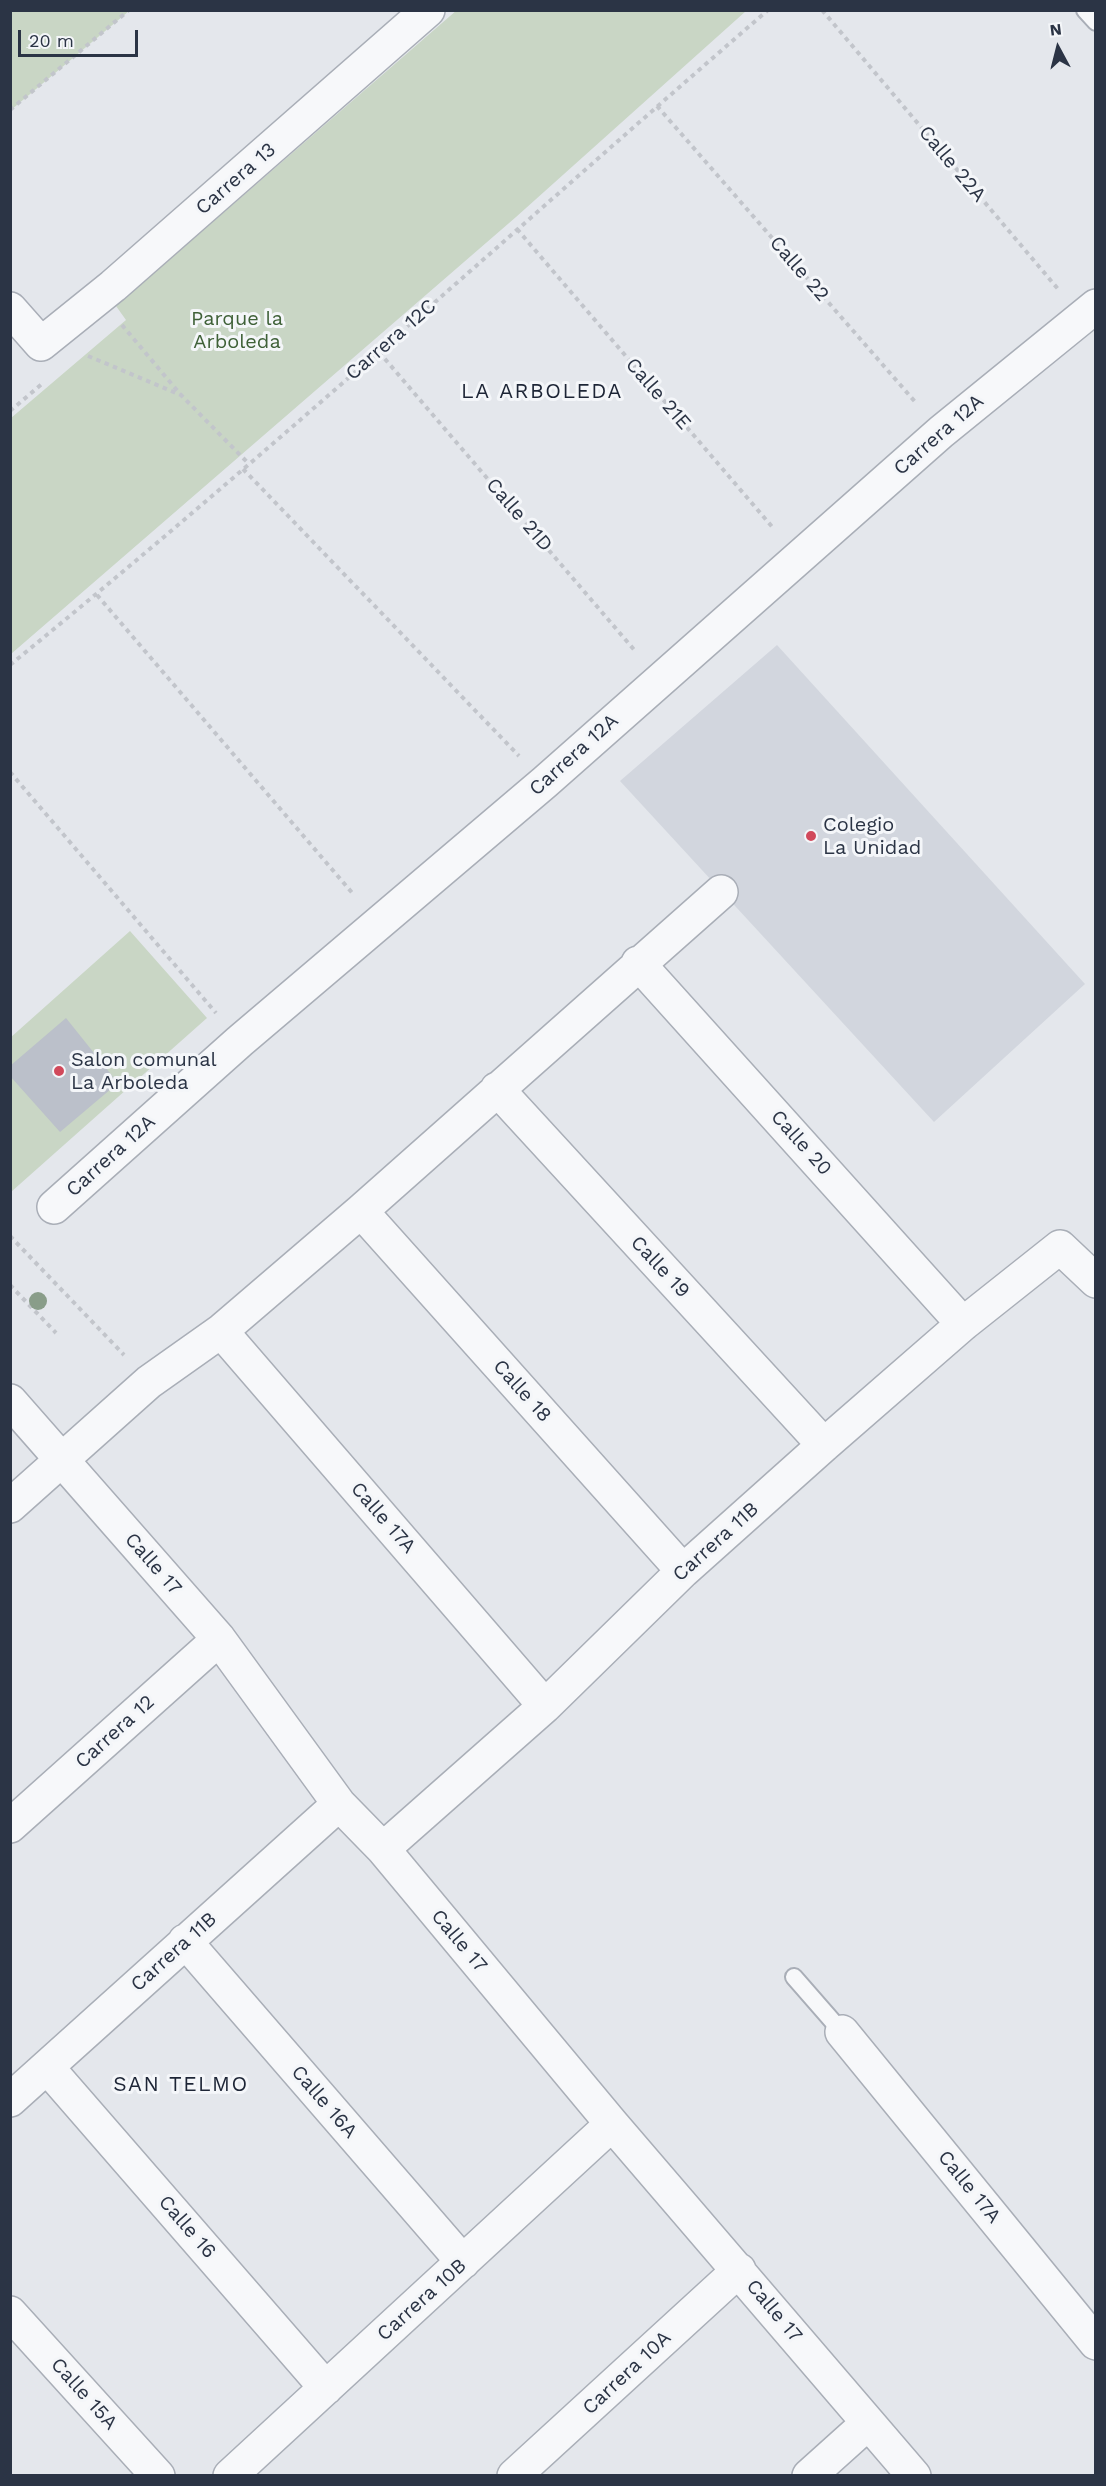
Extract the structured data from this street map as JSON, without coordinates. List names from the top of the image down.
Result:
{
  "streets": {
    "street": [
      "Carrera 13",
      "Carrera 12A",
      "Calle 20",
      "Calle 19",
      "Calle 18",
      "Calle 17A",
      "Carrera 11B",
      "Calle 17",
      "Carrera 12",
      "Calle 16A",
      "Calle 16",
      "Carrera 10B",
      "Carrera 10A",
      "Calle 15A"
    ],
    "path": [
      "Calle 22A",
      "Calle 22",
      "Carrera 12C",
      "Calle 21E",
      "Calle 21D"
    ]
  },
  "crossings": [
    ["Calle 22A", "Carrera 12A"],
    ["Calle 22", "Carrera 12C"],
    ["Calle 22", "Carrera 12A"],
    ["Carrera 12C", "Calle 21E"],
    ["Carrera 12C", "Calle 21D"],
    ["Calle 21E", "Carrera 12A"],
    ["Carrera 12A", "Calle 21D"],
    ["Calle 20", "Carrera 11B"],
    ["Calle 19", "Carrera 11B"],
    ["Calle 18", "Carrera 11B"],
    ["Calle 17A", "Carrera 11B"],
    ["Carrera 11B", "Calle 17"],
    ["Carrera 11B", "Calle 16A"],
    ["Carrera 11B", "Calle 16"],
    ["Calle 17", "Carrera 12"],
    ["Calle 17", "Carrera 10B"],
    ["Calle 17", "Carrera 10A"],
    ["Calle 16A", "Carrera 10B"],
    ["Calle 16", "Carrera 10B"]
  ],
  "districts": ["LA ARBOLEDA", "SAN TELMO"],
  "parks": ["Parque la Arboleda"],
  "places": ["Colegio La Unidad", "Salon comunal La Arboleda"],
  "scale_bar": "20 m",
  "north": "top"
}
